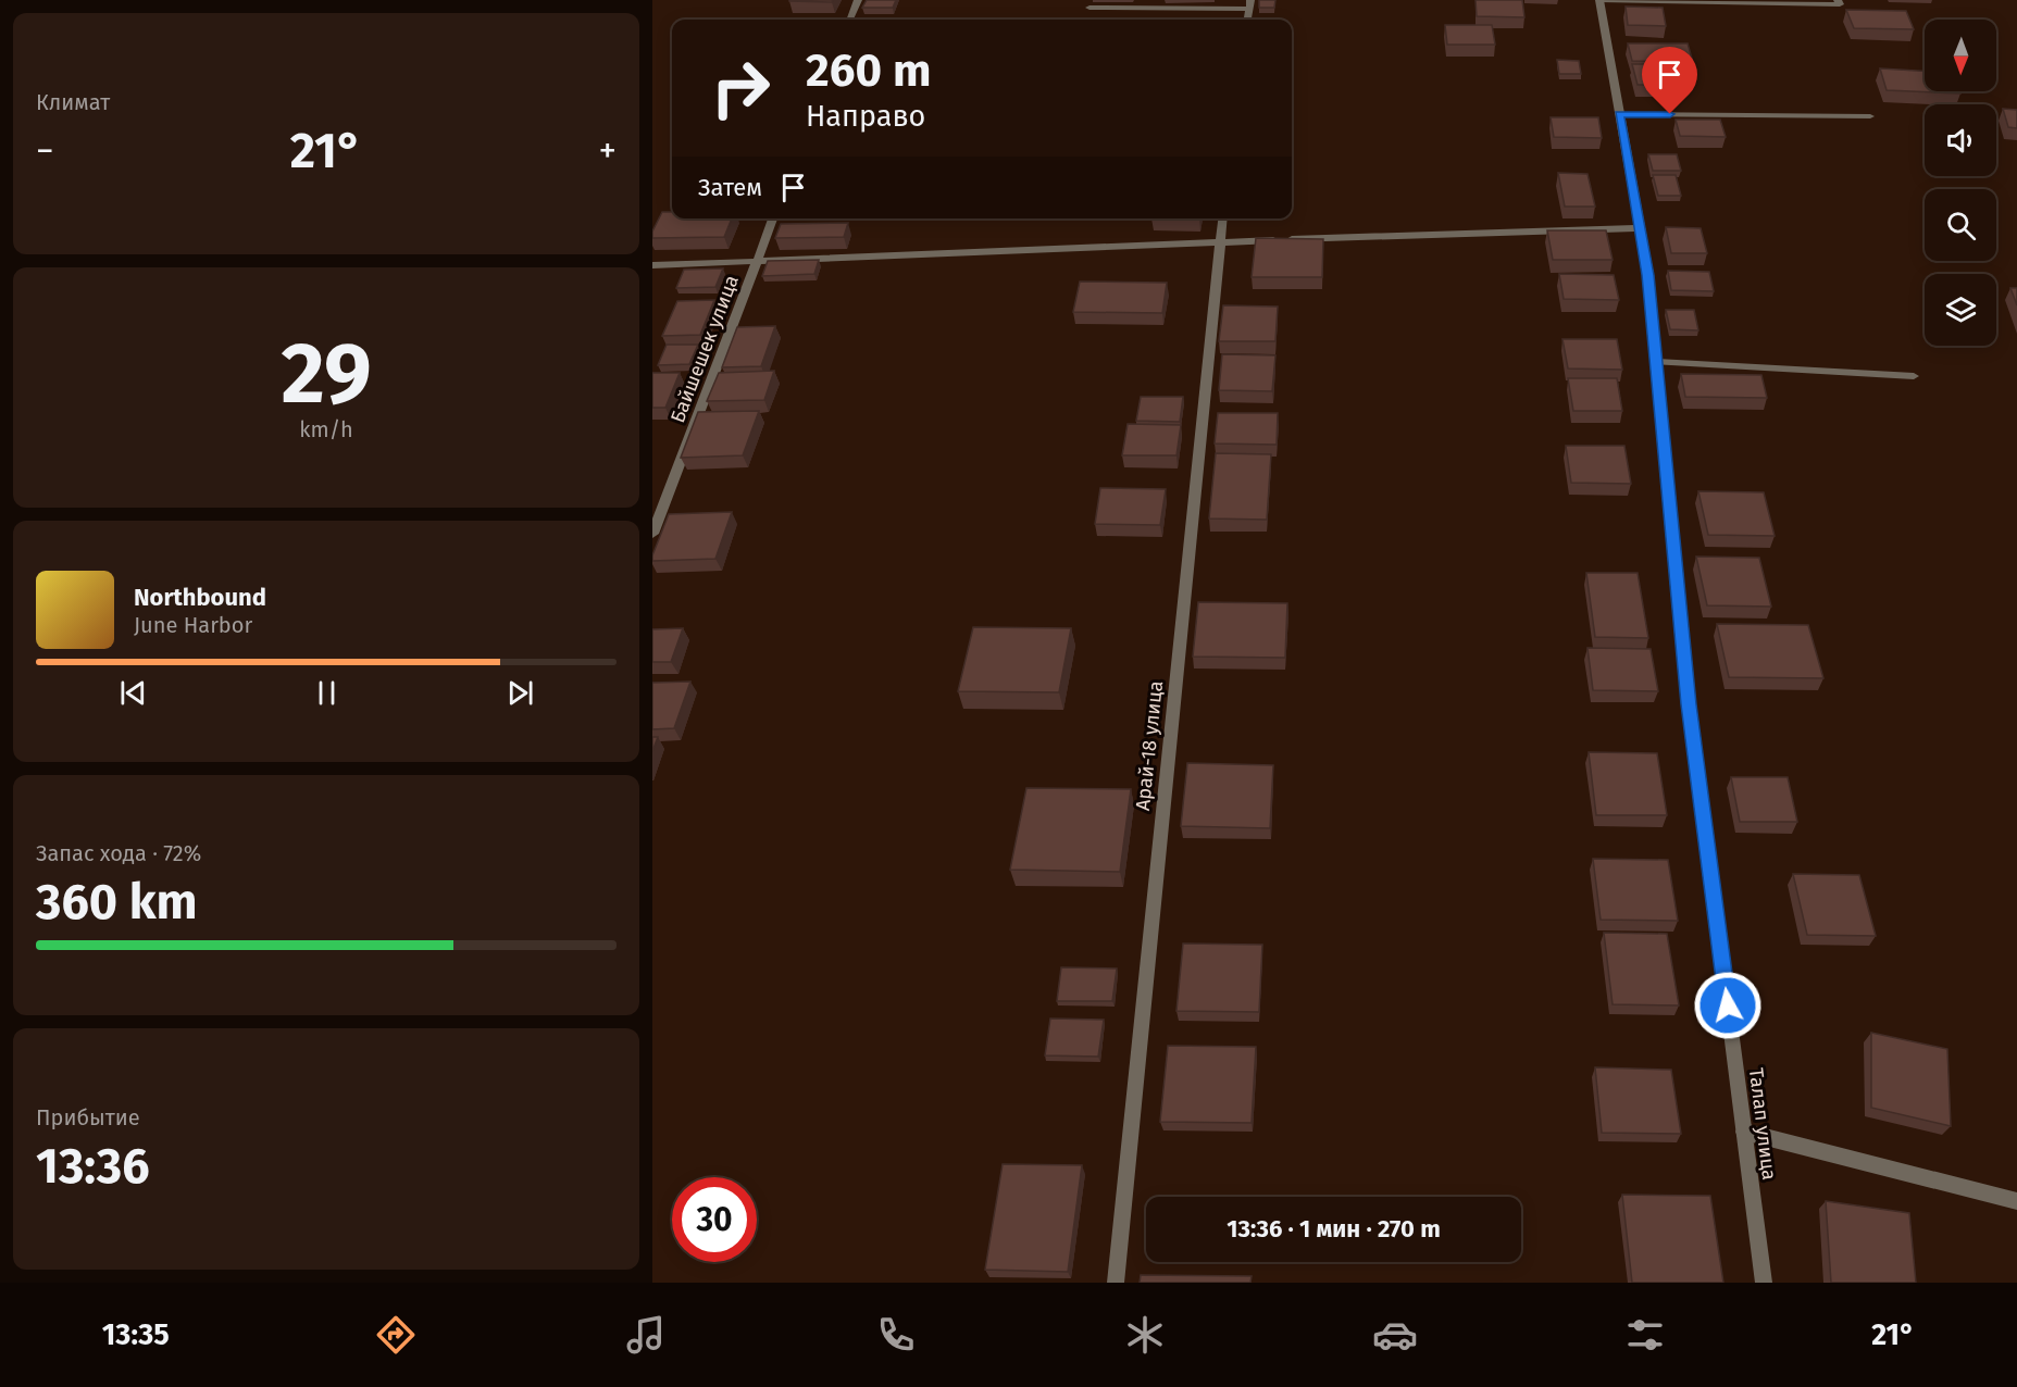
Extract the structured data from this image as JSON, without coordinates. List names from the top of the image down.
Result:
{
  "streets": {
    "street": ["Байшешек улица", "Арай-18 улица", "Талап улица"]
  },
  "north": "bottom",
  "page": {
    "tile": [
      "Климат",
      ["29", "km/h"],
      ["Запас хода · 72%", "360 km"],
      ["Прибытие", "13:36"]
    ],
    "turn": ["260 m", "Направо"],
    "heat": ["−", "21°", "+"],
    "then": "Затем",
    "song": ["Northbound", "June Harbor"],
    "limit": "30",
    "trip": "13:36 · 1 мин · 270 m",
    "tabs": ["13:35", "21°"]
  }
}
